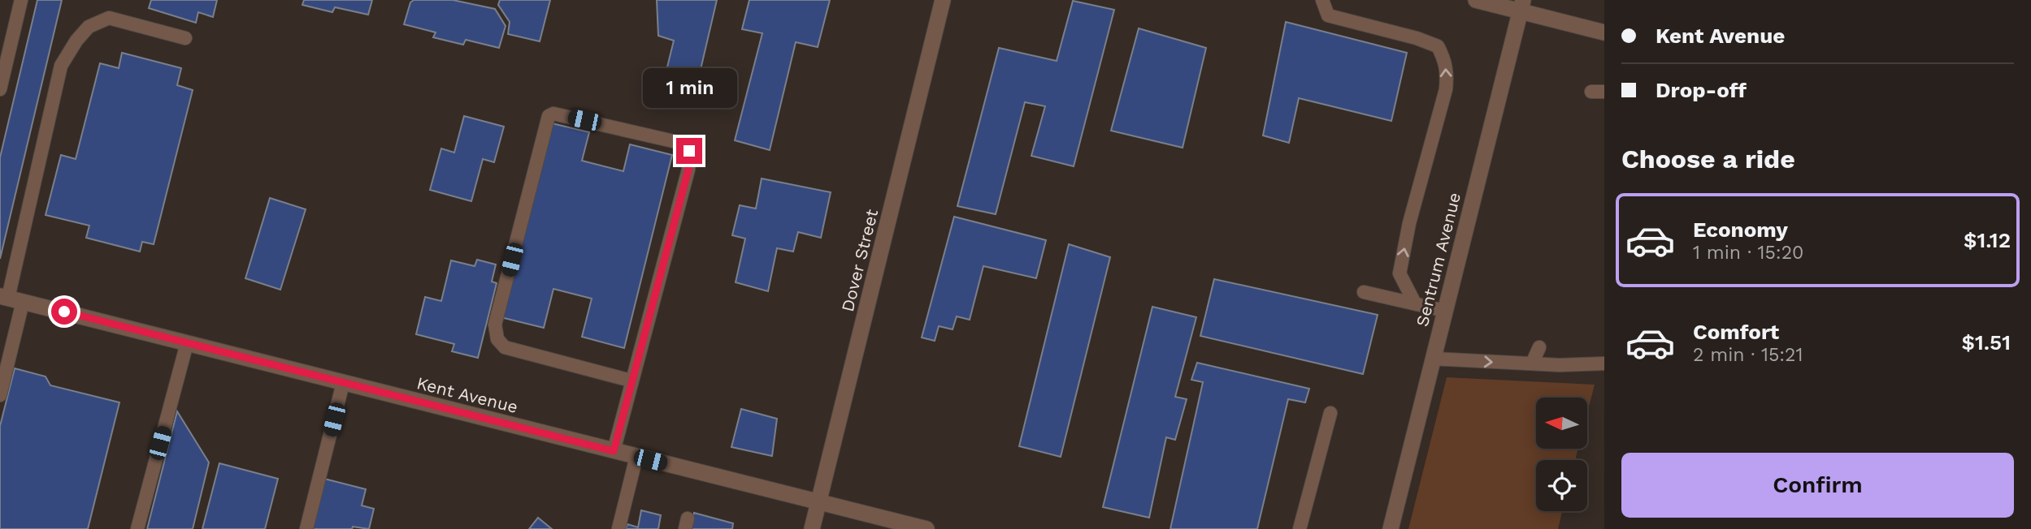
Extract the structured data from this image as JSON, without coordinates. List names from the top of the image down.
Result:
{
  "streets": {
    "street": ["Sentrum Avenue", "Dover Street", "Kent Avenue"]
  },
  "crossings": [
    ["Dover Street", "Kent Avenue"]
  ],
  "north": "left",
  "page": {
    "banner": ["Kent Avenue", "Drop-off"],
    "bubble": "1 min",
    "heading": "Choose a ride",
    "list": [
      {
        "name": "Economy",
        "note": "1 min · 15:20",
        "value": "$1.12"
      },
      {
        "name": "Comfort",
        "note": "2 min · 15:21",
        "value": "$1.51"
      }
    ],
    "buttons": "Confirm"
  }
}
